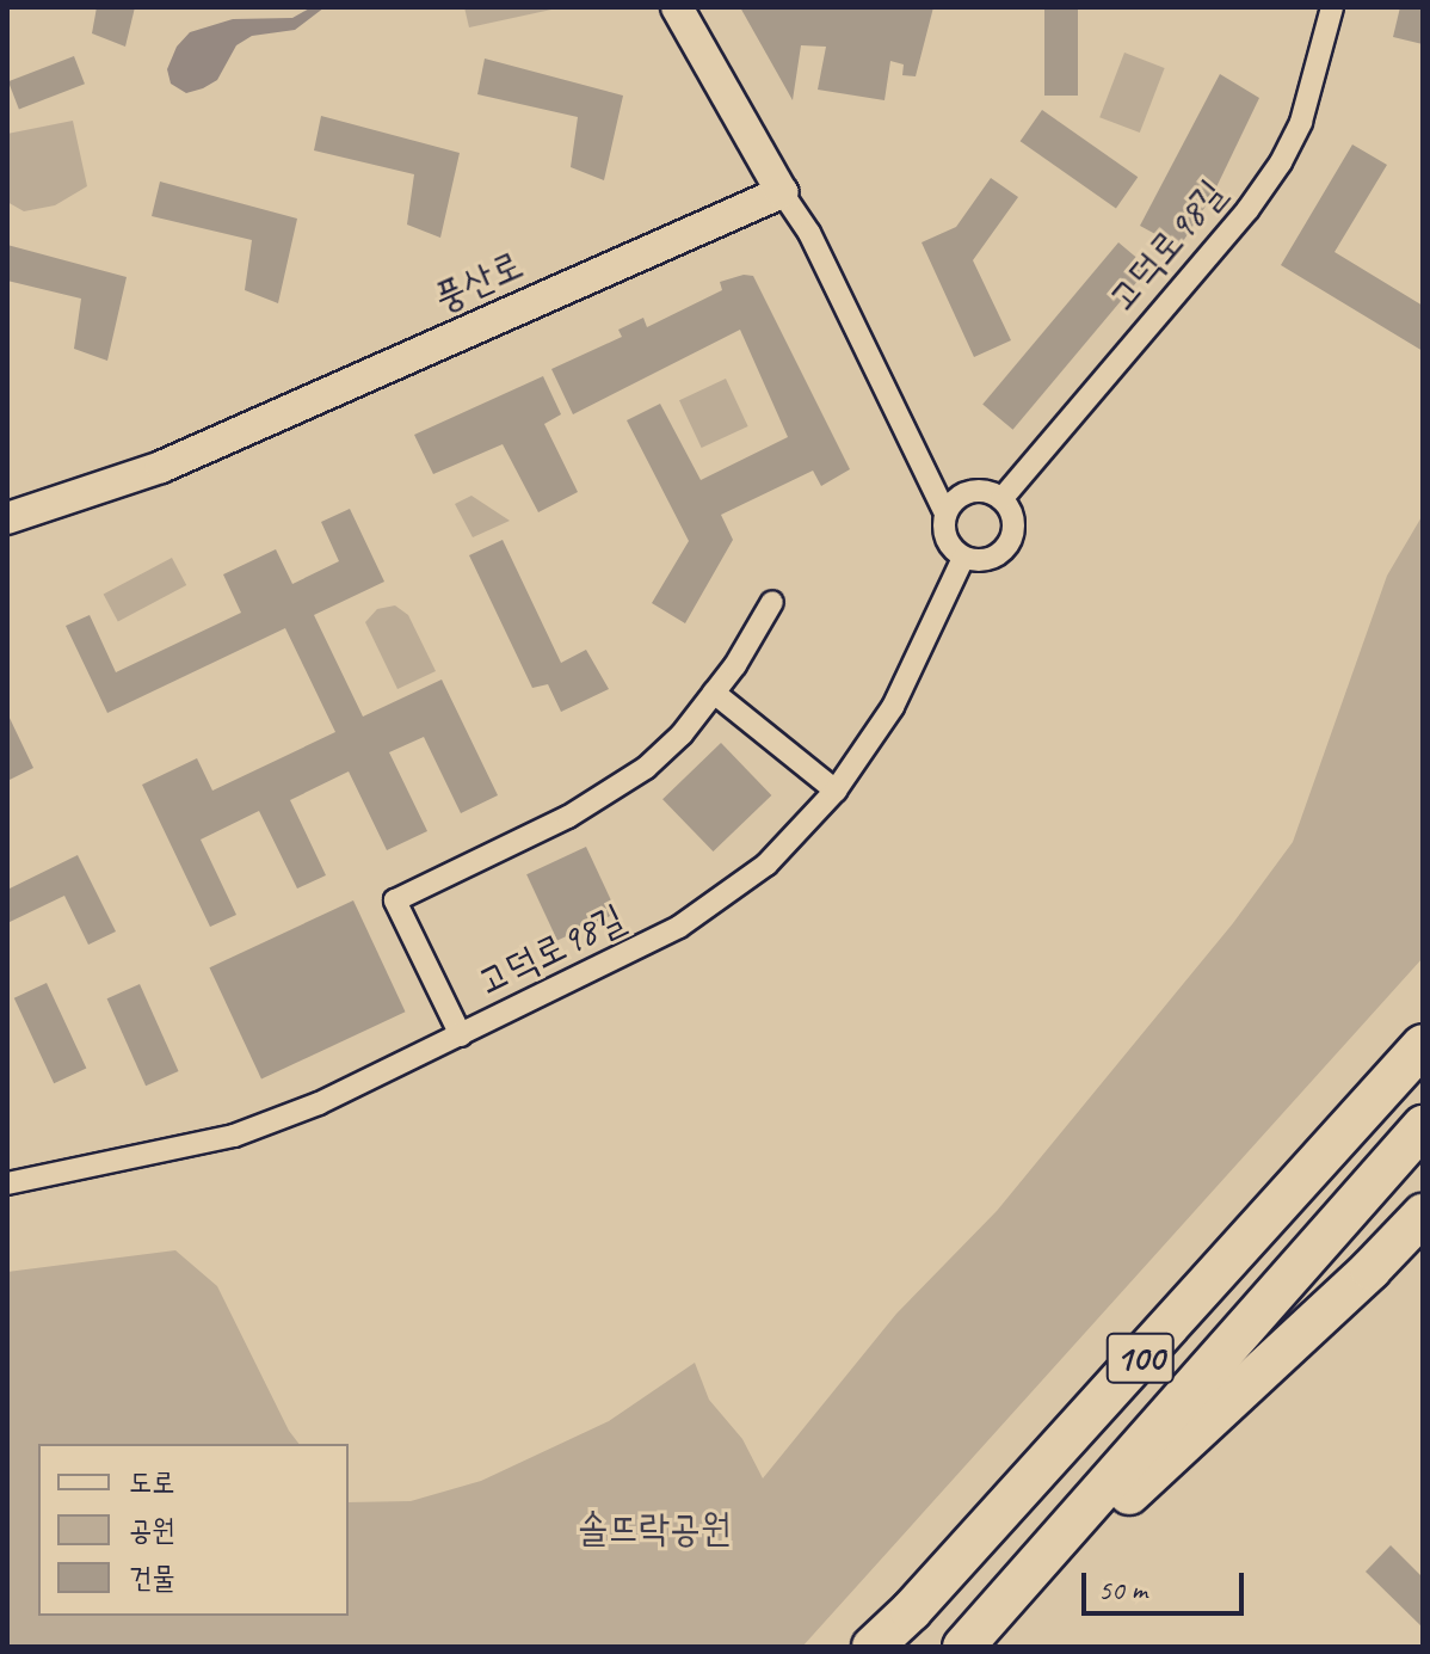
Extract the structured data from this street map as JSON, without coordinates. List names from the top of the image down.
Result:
{
  "streets": {
    "highway": ["100"],
    "street": ["고덕로98길", "풍산로"]
  },
  "parks": ["솔뜨락공원"],
  "legend": ["도로", "공원", "건물"],
  "scale_bar": "50 m"
}
